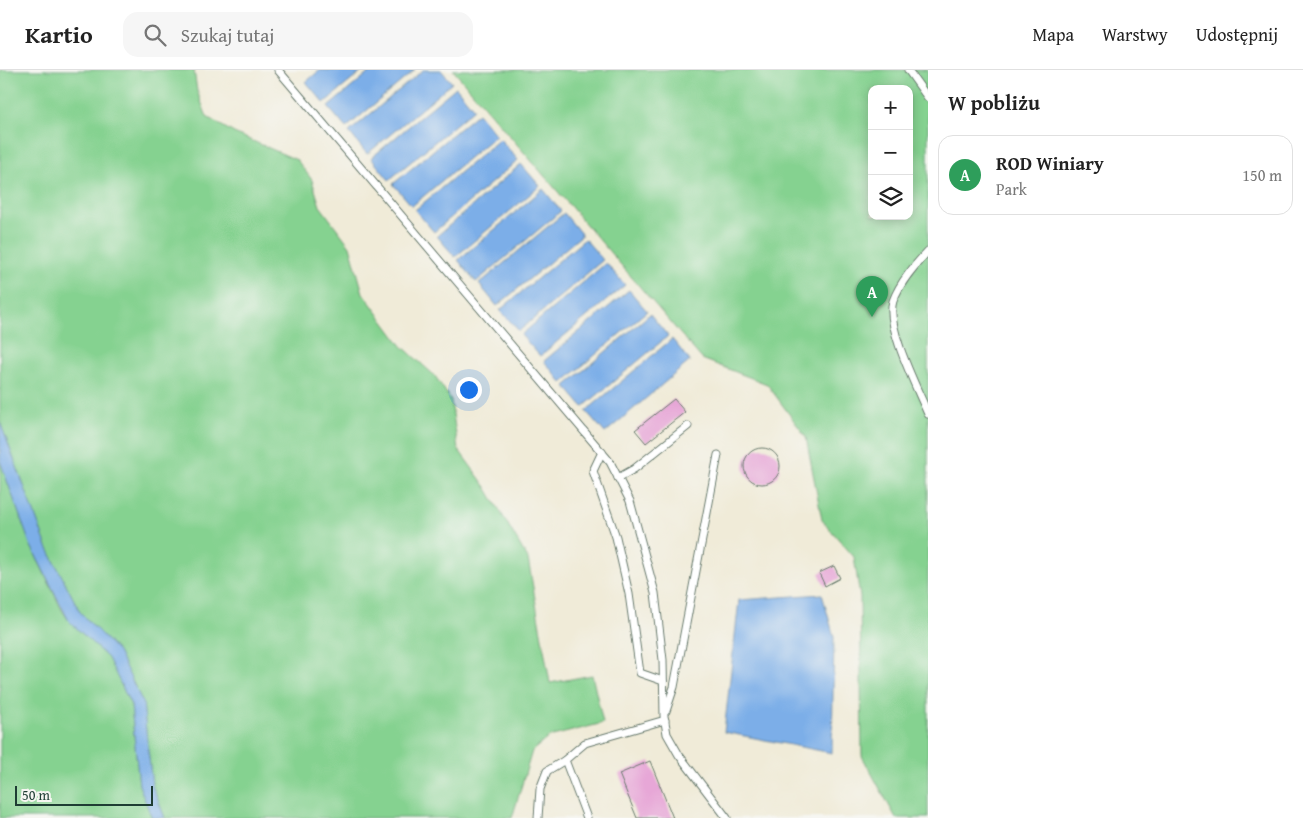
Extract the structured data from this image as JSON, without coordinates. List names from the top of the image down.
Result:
{
  "scale_bar": "50 m",
  "page": {
    "header": "Kartio",
    "search": "Szukaj tutaj",
    "nav": ["Mapa", "Warstwy", "Udostępnij"],
    "heading": "W pobliżu",
    "map_buttons": ["+", "−"],
    "list": [
      {
        "mark": "A",
        "name": "ROD Winiary",
        "note": "Park",
        "value": "150 m"
      }
    ],
    "pins": "A",
    "scale": "50 m"
  }
}
